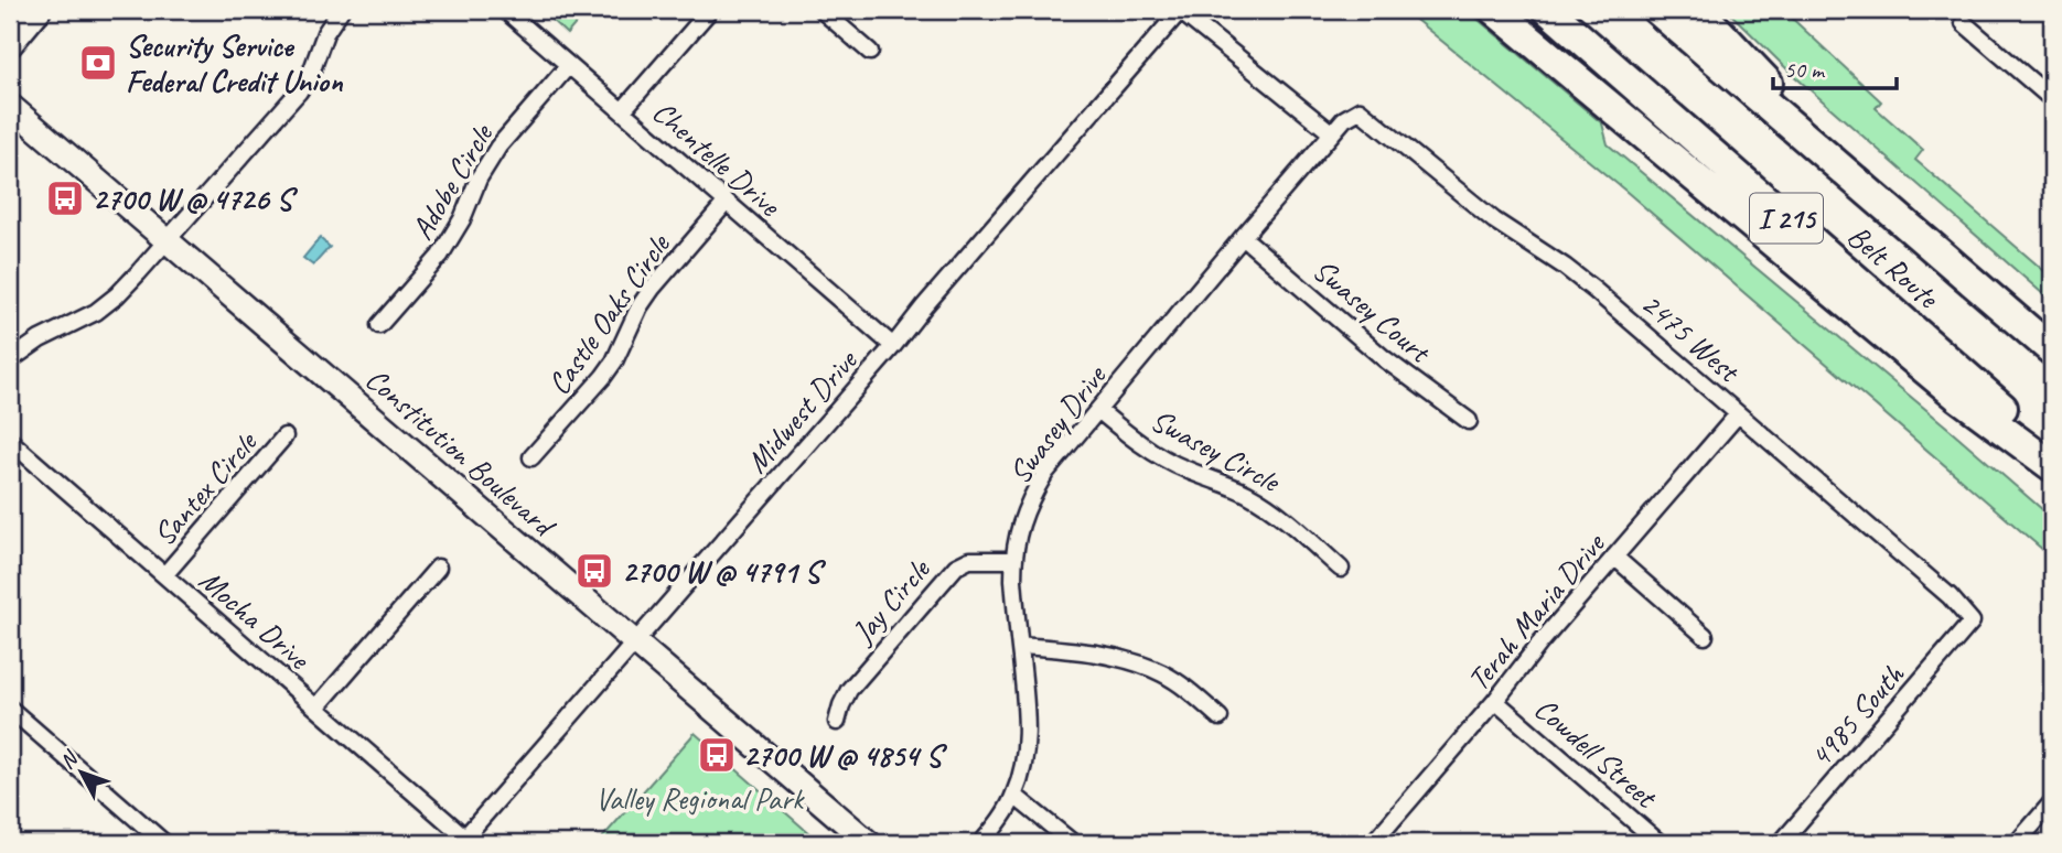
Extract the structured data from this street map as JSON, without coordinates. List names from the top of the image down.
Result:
{
  "streets": {
    "highway": ["I 215", "Belt Route"],
    "main road": ["Constitution Boulevard"],
    "street": [
      "Chentelle Drive",
      "Adobe Circle",
      "Swasey Court",
      "Castle Oaks Circle",
      "2475 West",
      "Midwest Drive",
      "Swasey Drive",
      "Swasey Circle",
      "Santex Circle",
      "Jay Circle",
      "Terah Maria Drive",
      "Mocha Drive",
      "4985 South",
      "Cowdell Street"
    ]
  },
  "crossings": [
    ["Chentelle Drive", "Adobe Circle"],
    ["Chentelle Drive", "Castle Oaks Circle"],
    ["Chentelle Drive", "Midwest Drive"],
    ["Swasey Court", "Swasey Drive"],
    ["2475 West", "Swasey Drive"],
    ["2475 West", "Terah Maria Drive"],
    ["2475 West", "4985 South"],
    ["Midwest Drive", "Constitution Boulevard"],
    ["Midwest Drive", "Mocha Drive"],
    ["Swasey Drive", "Swasey Circle"],
    ["Swasey Drive", "Jay Circle"],
    ["Santex Circle", "Mocha Drive"],
    ["Terah Maria Drive", "Cowdell Street"]
  ],
  "parks": ["Valley Regional Park"],
  "places": {
    "bank": ["Security Service Federal Credit Union"],
    "bus stop": ["2700 W @ 4726 S", "2700 W @ 4791 S", "2700 W @ 4854 S"]
  },
  "scale_bar": "50 m",
  "north": "top left"
}
